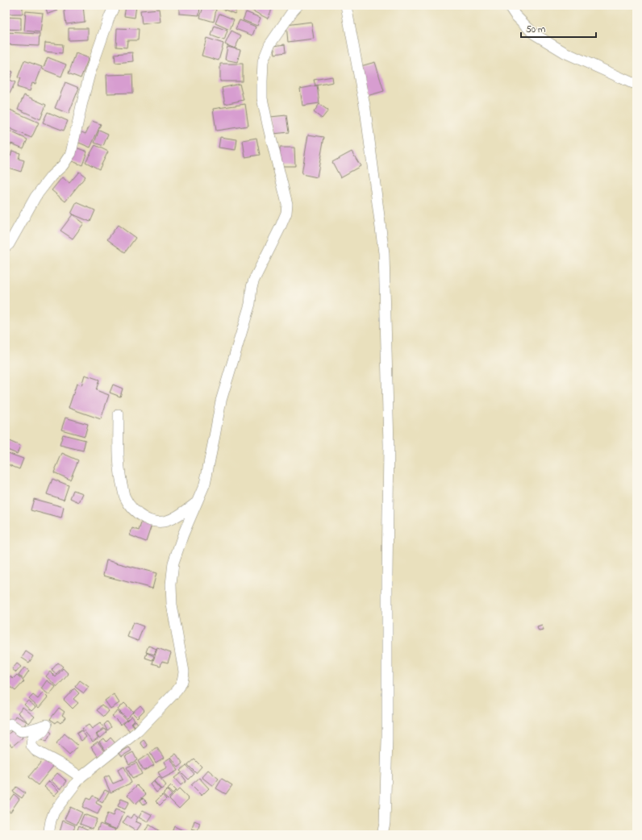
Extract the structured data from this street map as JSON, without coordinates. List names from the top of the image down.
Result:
{
  "scale_bar": "50 m"
}
